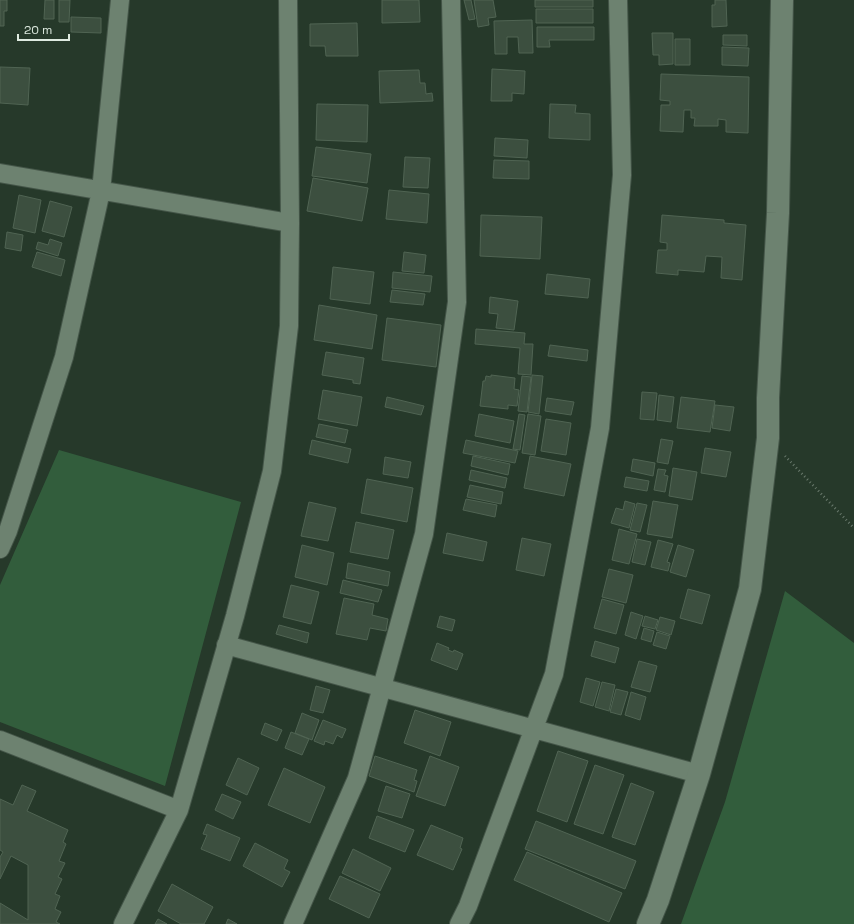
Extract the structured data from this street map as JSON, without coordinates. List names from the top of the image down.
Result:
{
  "scale_bar": "20 m"
}
